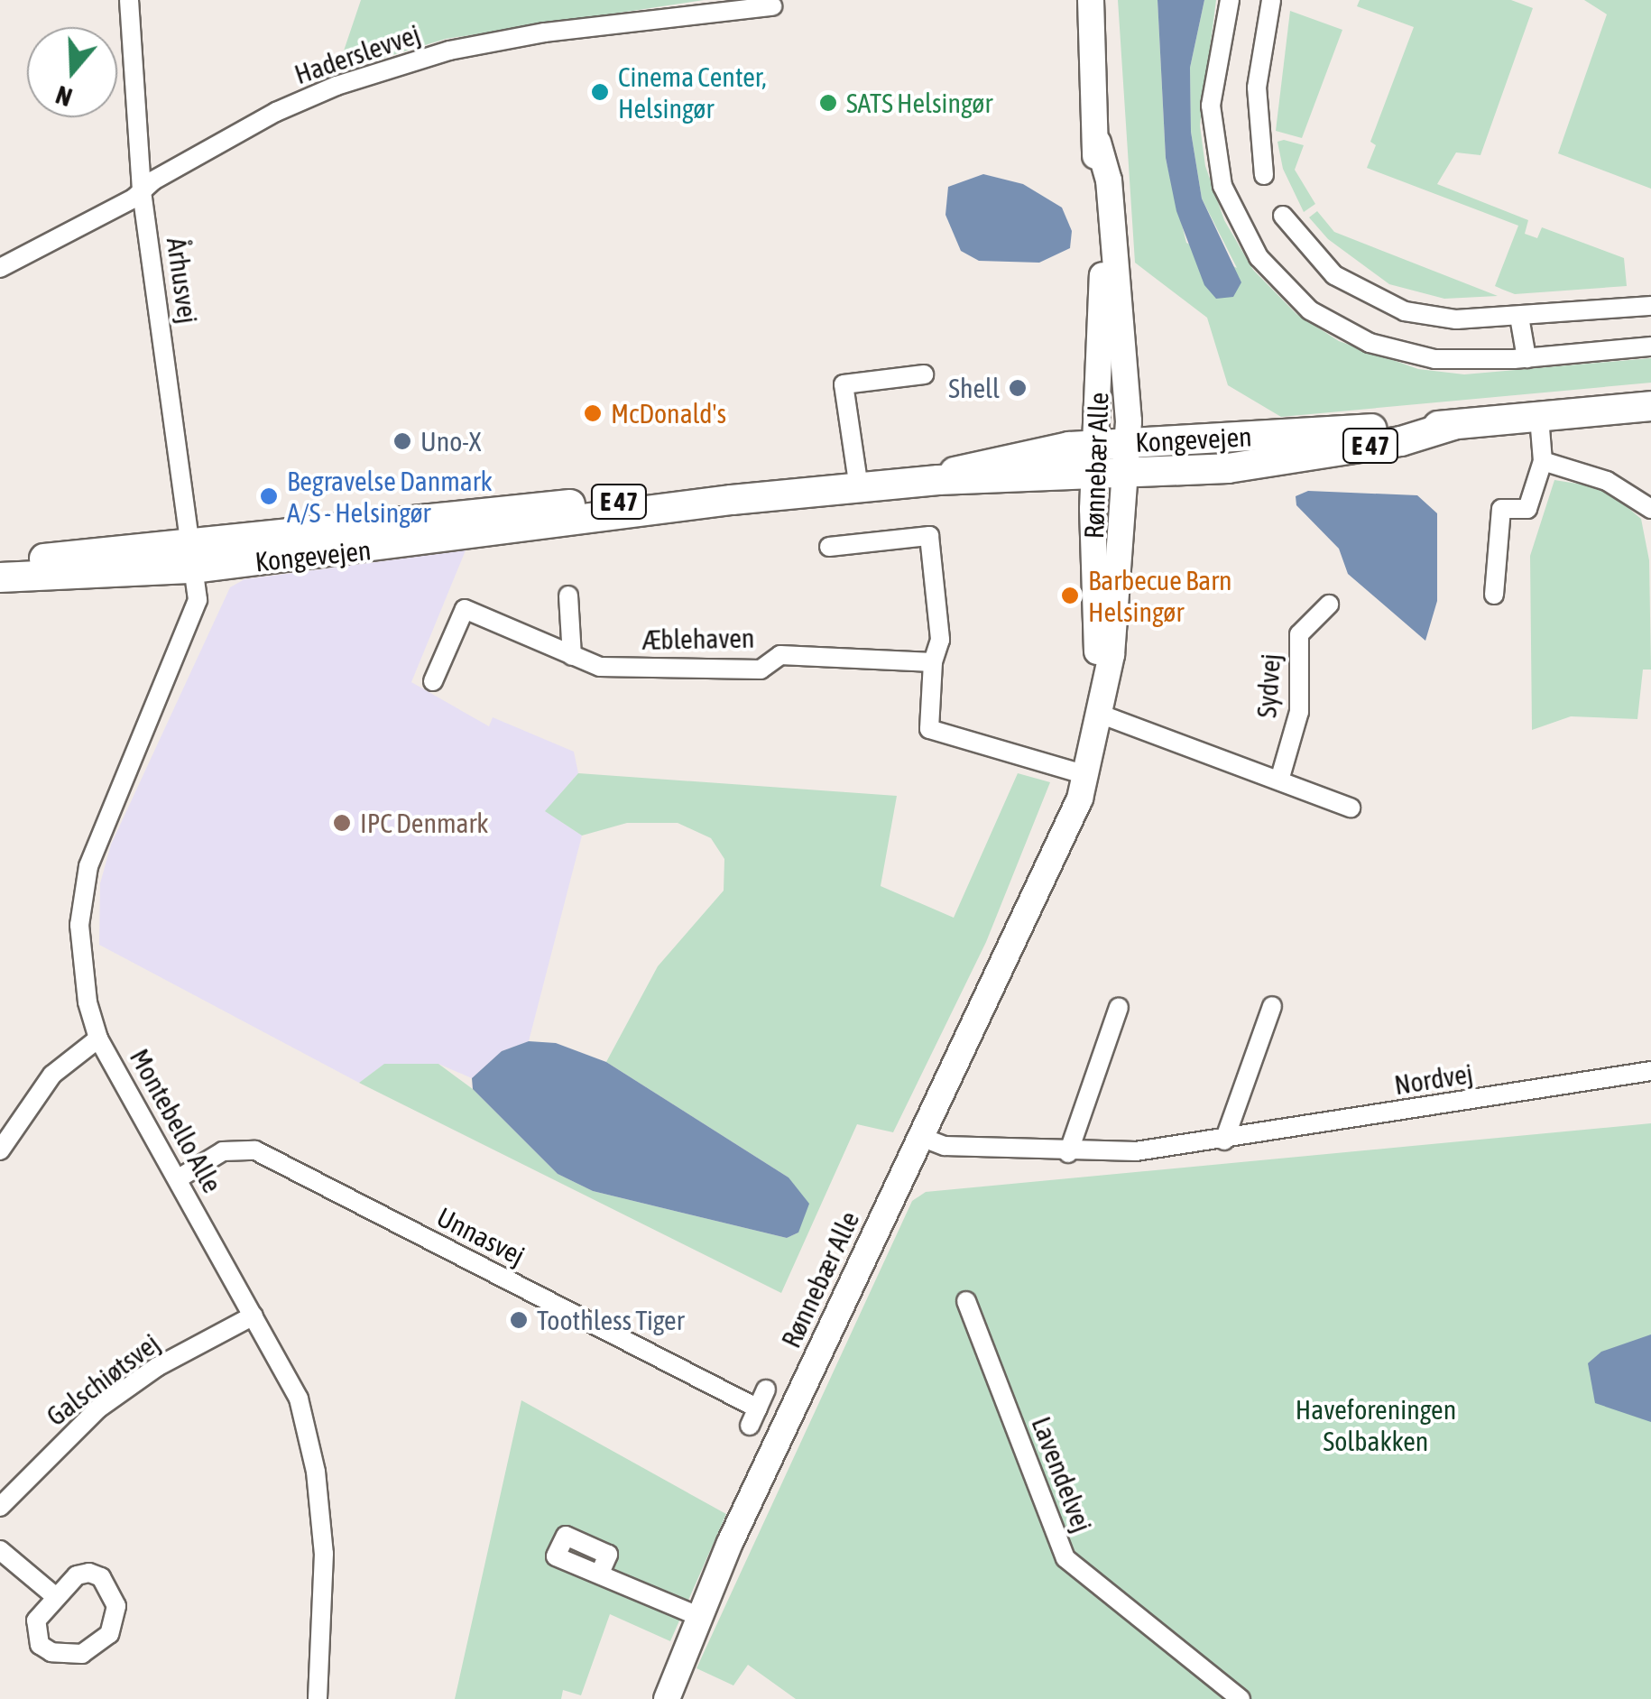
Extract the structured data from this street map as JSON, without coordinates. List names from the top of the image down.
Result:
{
  "streets": {
    "main road": ["Kongevejen", "E 47", "Rønnebær Alle"],
    "street": [
      "Haderslevvej",
      "Århusvej",
      "Æblehaven",
      "Sydvej",
      "Nordvej",
      "Montebello Alle",
      "Unnasvej",
      "Galschiøtsvej",
      "Lavendelvej"
    ]
  },
  "crossings": [
    ["Haderslevvej", "Århusvej"],
    ["Århusvej", "Kongevejen"],
    ["Århusvej", "Montebello Alle"],
    ["Kongevejen", "Rønnebær Alle"],
    ["Kongevejen", "Montebello Alle"],
    ["Rønnebær Alle", "Nordvej"],
    ["Montebello Alle", "Unnasvej"],
    ["Montebello Alle", "Galschiøtsvej"]
  ],
  "parks": ["Haveforeningen Solbakken"],
  "places": [
    "Cinema Center, Helsingør",
    "SATS Helsingør",
    "Shell",
    "McDonald's",
    "Uno-X",
    "Begravelse Danmark A/S - Helsingør",
    "Barbecue Barn Helsingør",
    "IPC Denmark",
    "Toothless Tiger"
  ],
  "north": "bottom"
}
